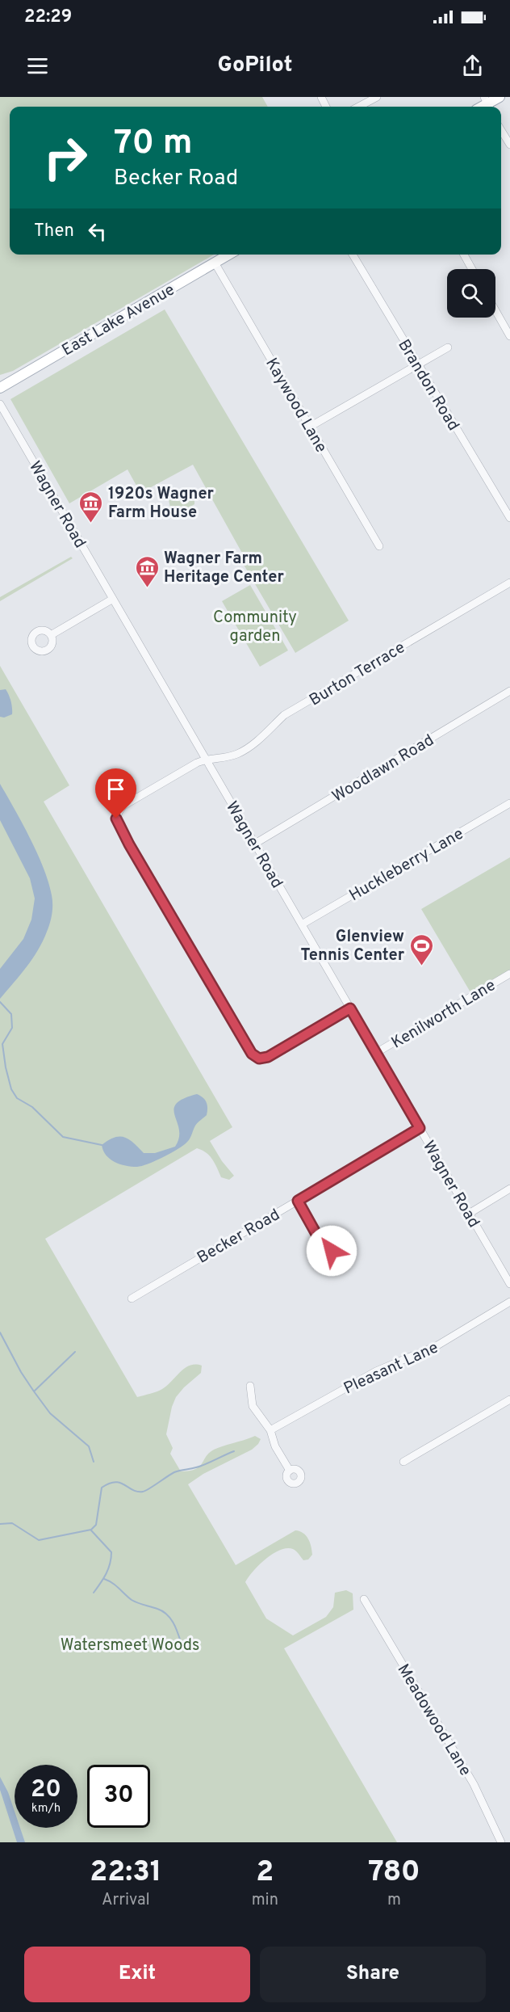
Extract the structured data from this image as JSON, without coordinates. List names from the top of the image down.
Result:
{
  "streets": {
    "main road": ["East Lake Avenue"],
    "street": [
      "Brandon Road",
      "Kaywood Lane",
      "Wagner Road",
      "Burton Terrace",
      "Woodlawn Road",
      "Huckleberry Lane",
      "Kenilworth Lane",
      "Becker Road",
      "Pleasant Lane",
      "Meadowood Lane"
    ]
  },
  "crossings": [
    ["East Lake Avenue", "Kaywood Lane"],
    ["Wagner Road", "Burton Terrace"],
    ["Wagner Road", "Woodlawn Road"],
    ["Wagner Road", "Huckleberry Lane"],
    ["Wagner Road", "Kenilworth Lane"],
    ["Wagner Road", "Becker Road"]
  ],
  "parks": ["Community garden", "Watersmeet Woods"],
  "places": {
    "museum": ["1920s Wagner Farm House", "Wagner Farm Heritage Center"],
    "sports": ["Glenview Tennis Center"]
  },
  "page": {
    "status": "22:29",
    "header": "GoPilot",
    "turn": ["70 m", "Becker Road"],
    "then": "Then",
    "speed": "20 km/h",
    "limit": "30",
    "eta": [
      "22:31",
      "Arrival",
      "2",
      "min",
      "780",
      "m"
    ],
    "buttons": ["Exit", "Share"]
  }
}
